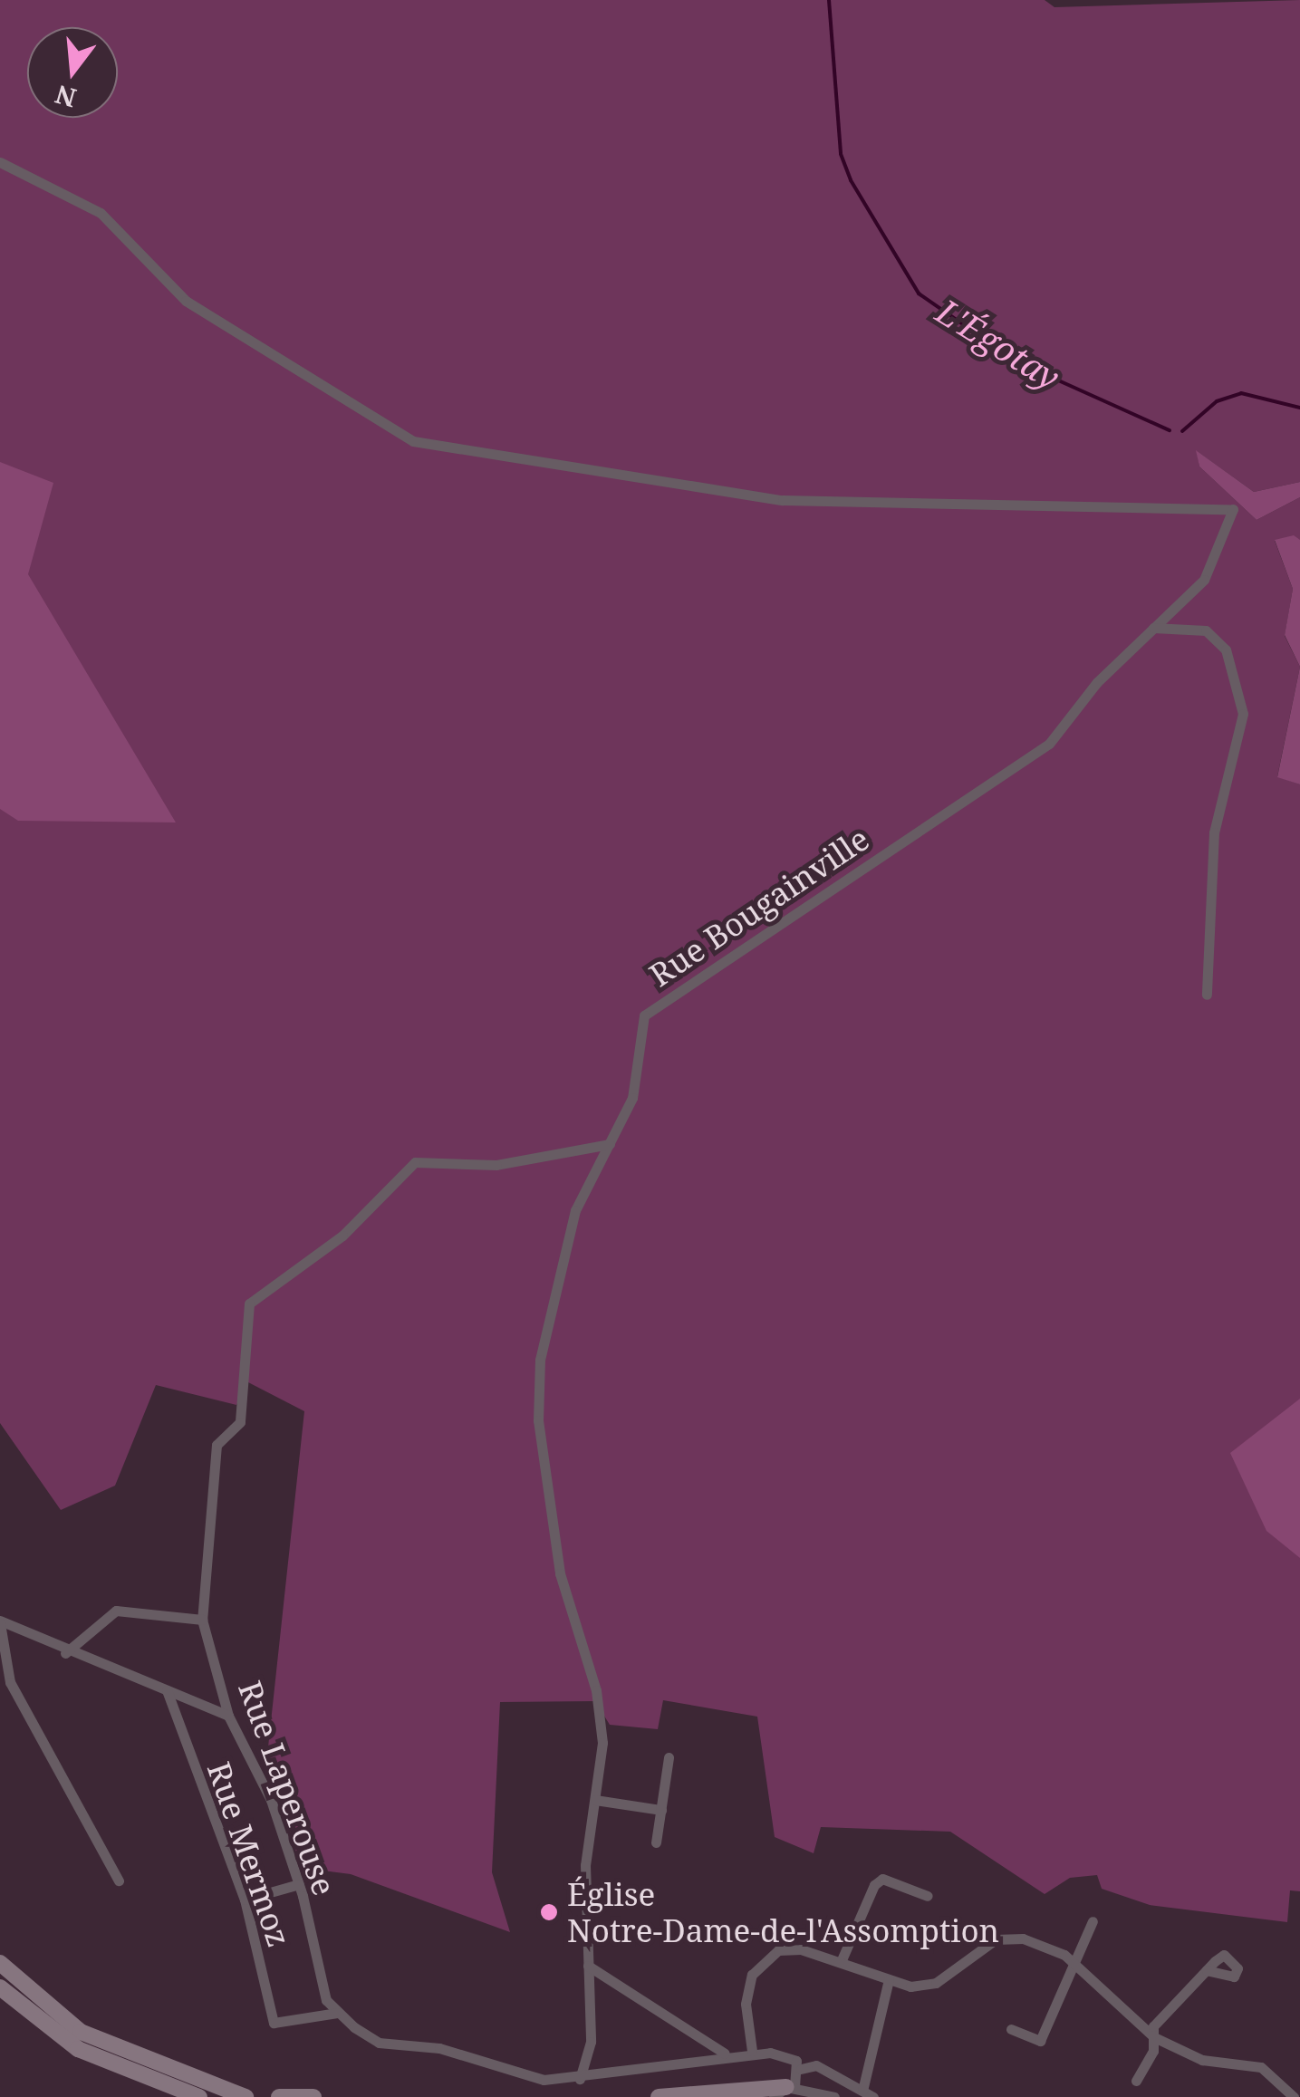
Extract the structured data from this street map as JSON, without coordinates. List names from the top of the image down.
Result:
{
  "streets": {
    "street": ["Rue Bougainville", "Rue Laperouse", "Rue Mermoz"]
  },
  "crossings": [
    ["Rue Bougainville", "Rue Laperouse"],
    ["Rue Laperouse", "Rue Mermoz"]
  ],
  "water": ["L'Égotay"],
  "places": ["Église Notre-Dame-de-l'Assomption"],
  "north": "bottom"
}
